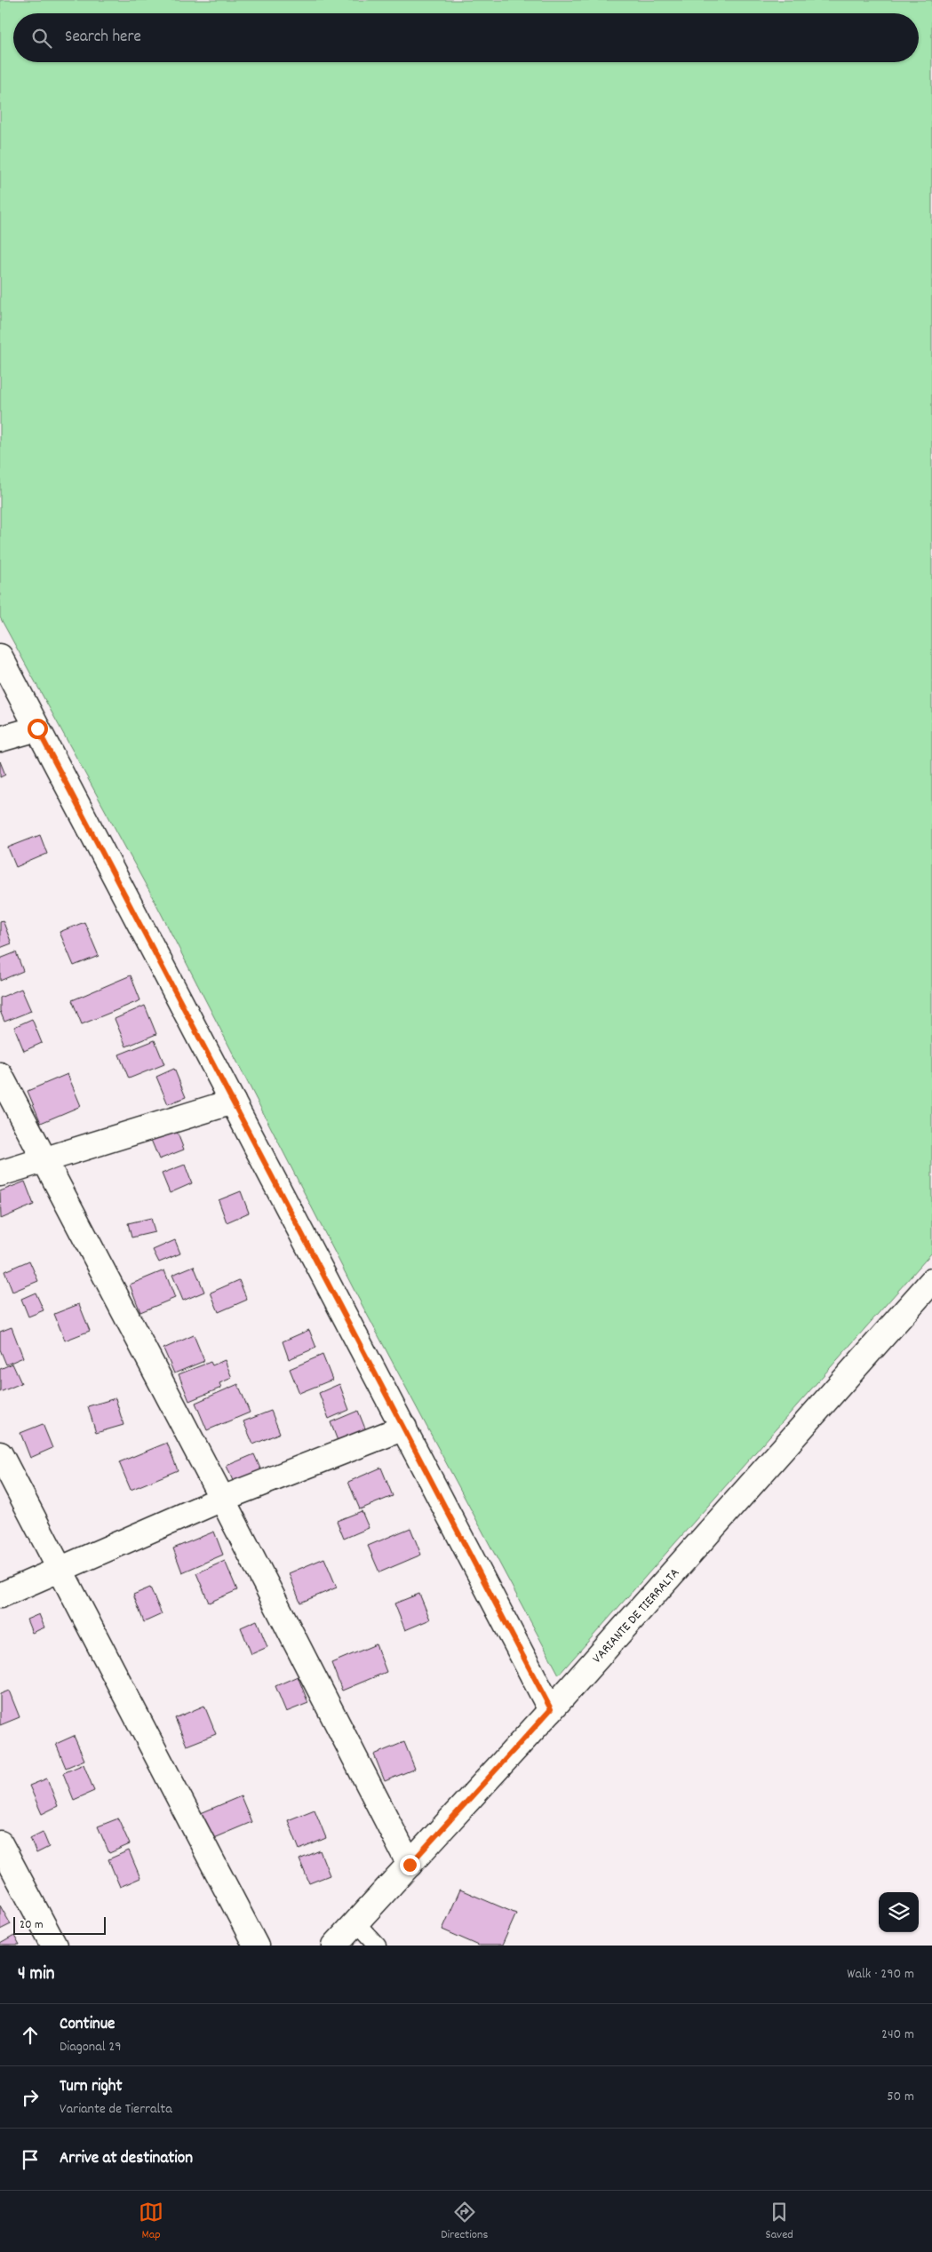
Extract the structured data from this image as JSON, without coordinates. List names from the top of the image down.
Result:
{
  "streets": {
    "street": ["VARIANTE DE TIERRALTA"]
  },
  "scale_bar": "20 m",
  "page": {
    "search": "Search here",
    "scale": "20 m",
    "heading": ["4 min", "Walk · 290 m"],
    "list": [
      ["Continue", "Diagonal 29", "240 m"],
      ["Turn right", "Variante de Tierralta", "50 m"],
      "Arrive at destination"
    ],
    "nav": ["Map", "Directions", "Saved"]
  }
}
